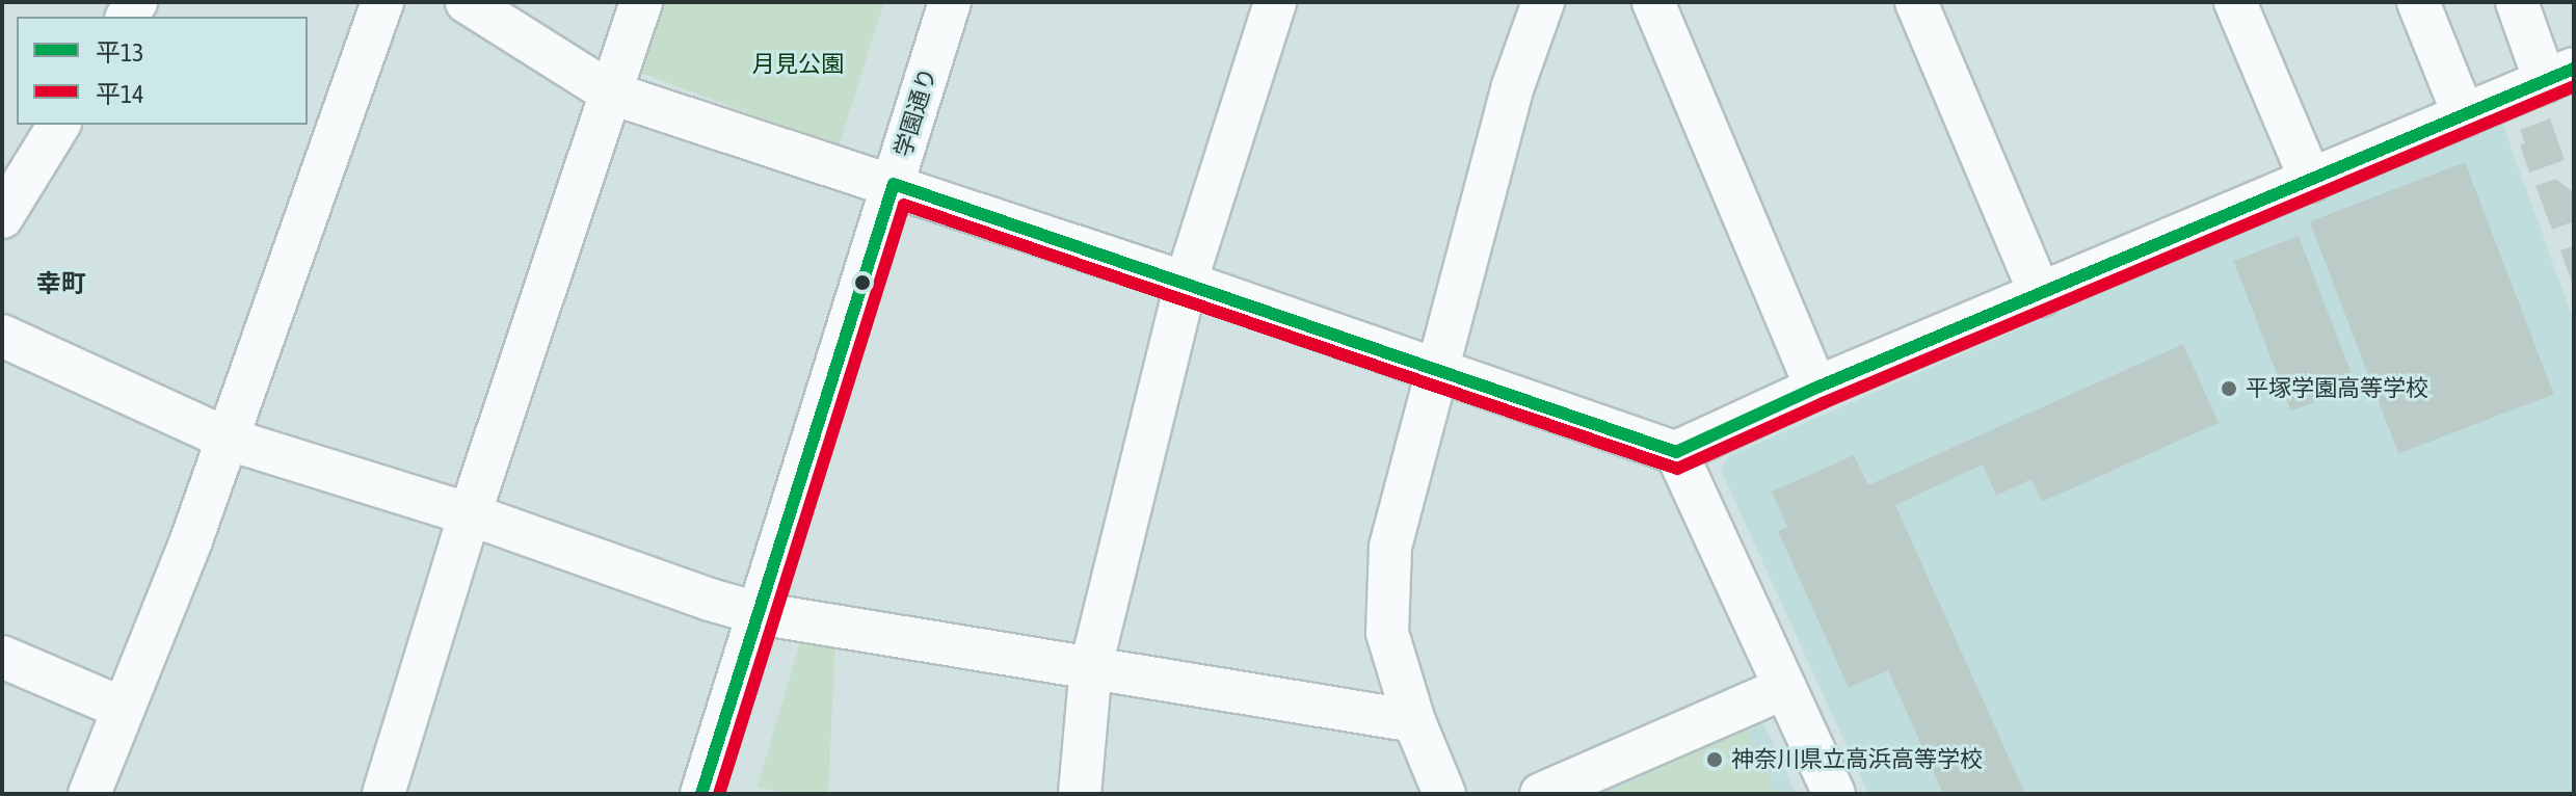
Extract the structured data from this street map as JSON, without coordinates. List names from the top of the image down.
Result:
{
  "streets": {
    "street": ["学園通り"]
  },
  "districts": ["幸町"],
  "parks": ["月見公園"],
  "places": ["平塚学園高等学校", "神奈川県立高浜高等学校"],
  "lines": ["transit line 平13", "transit line 平14"],
  "legend": ["平13", "平14"]
}
